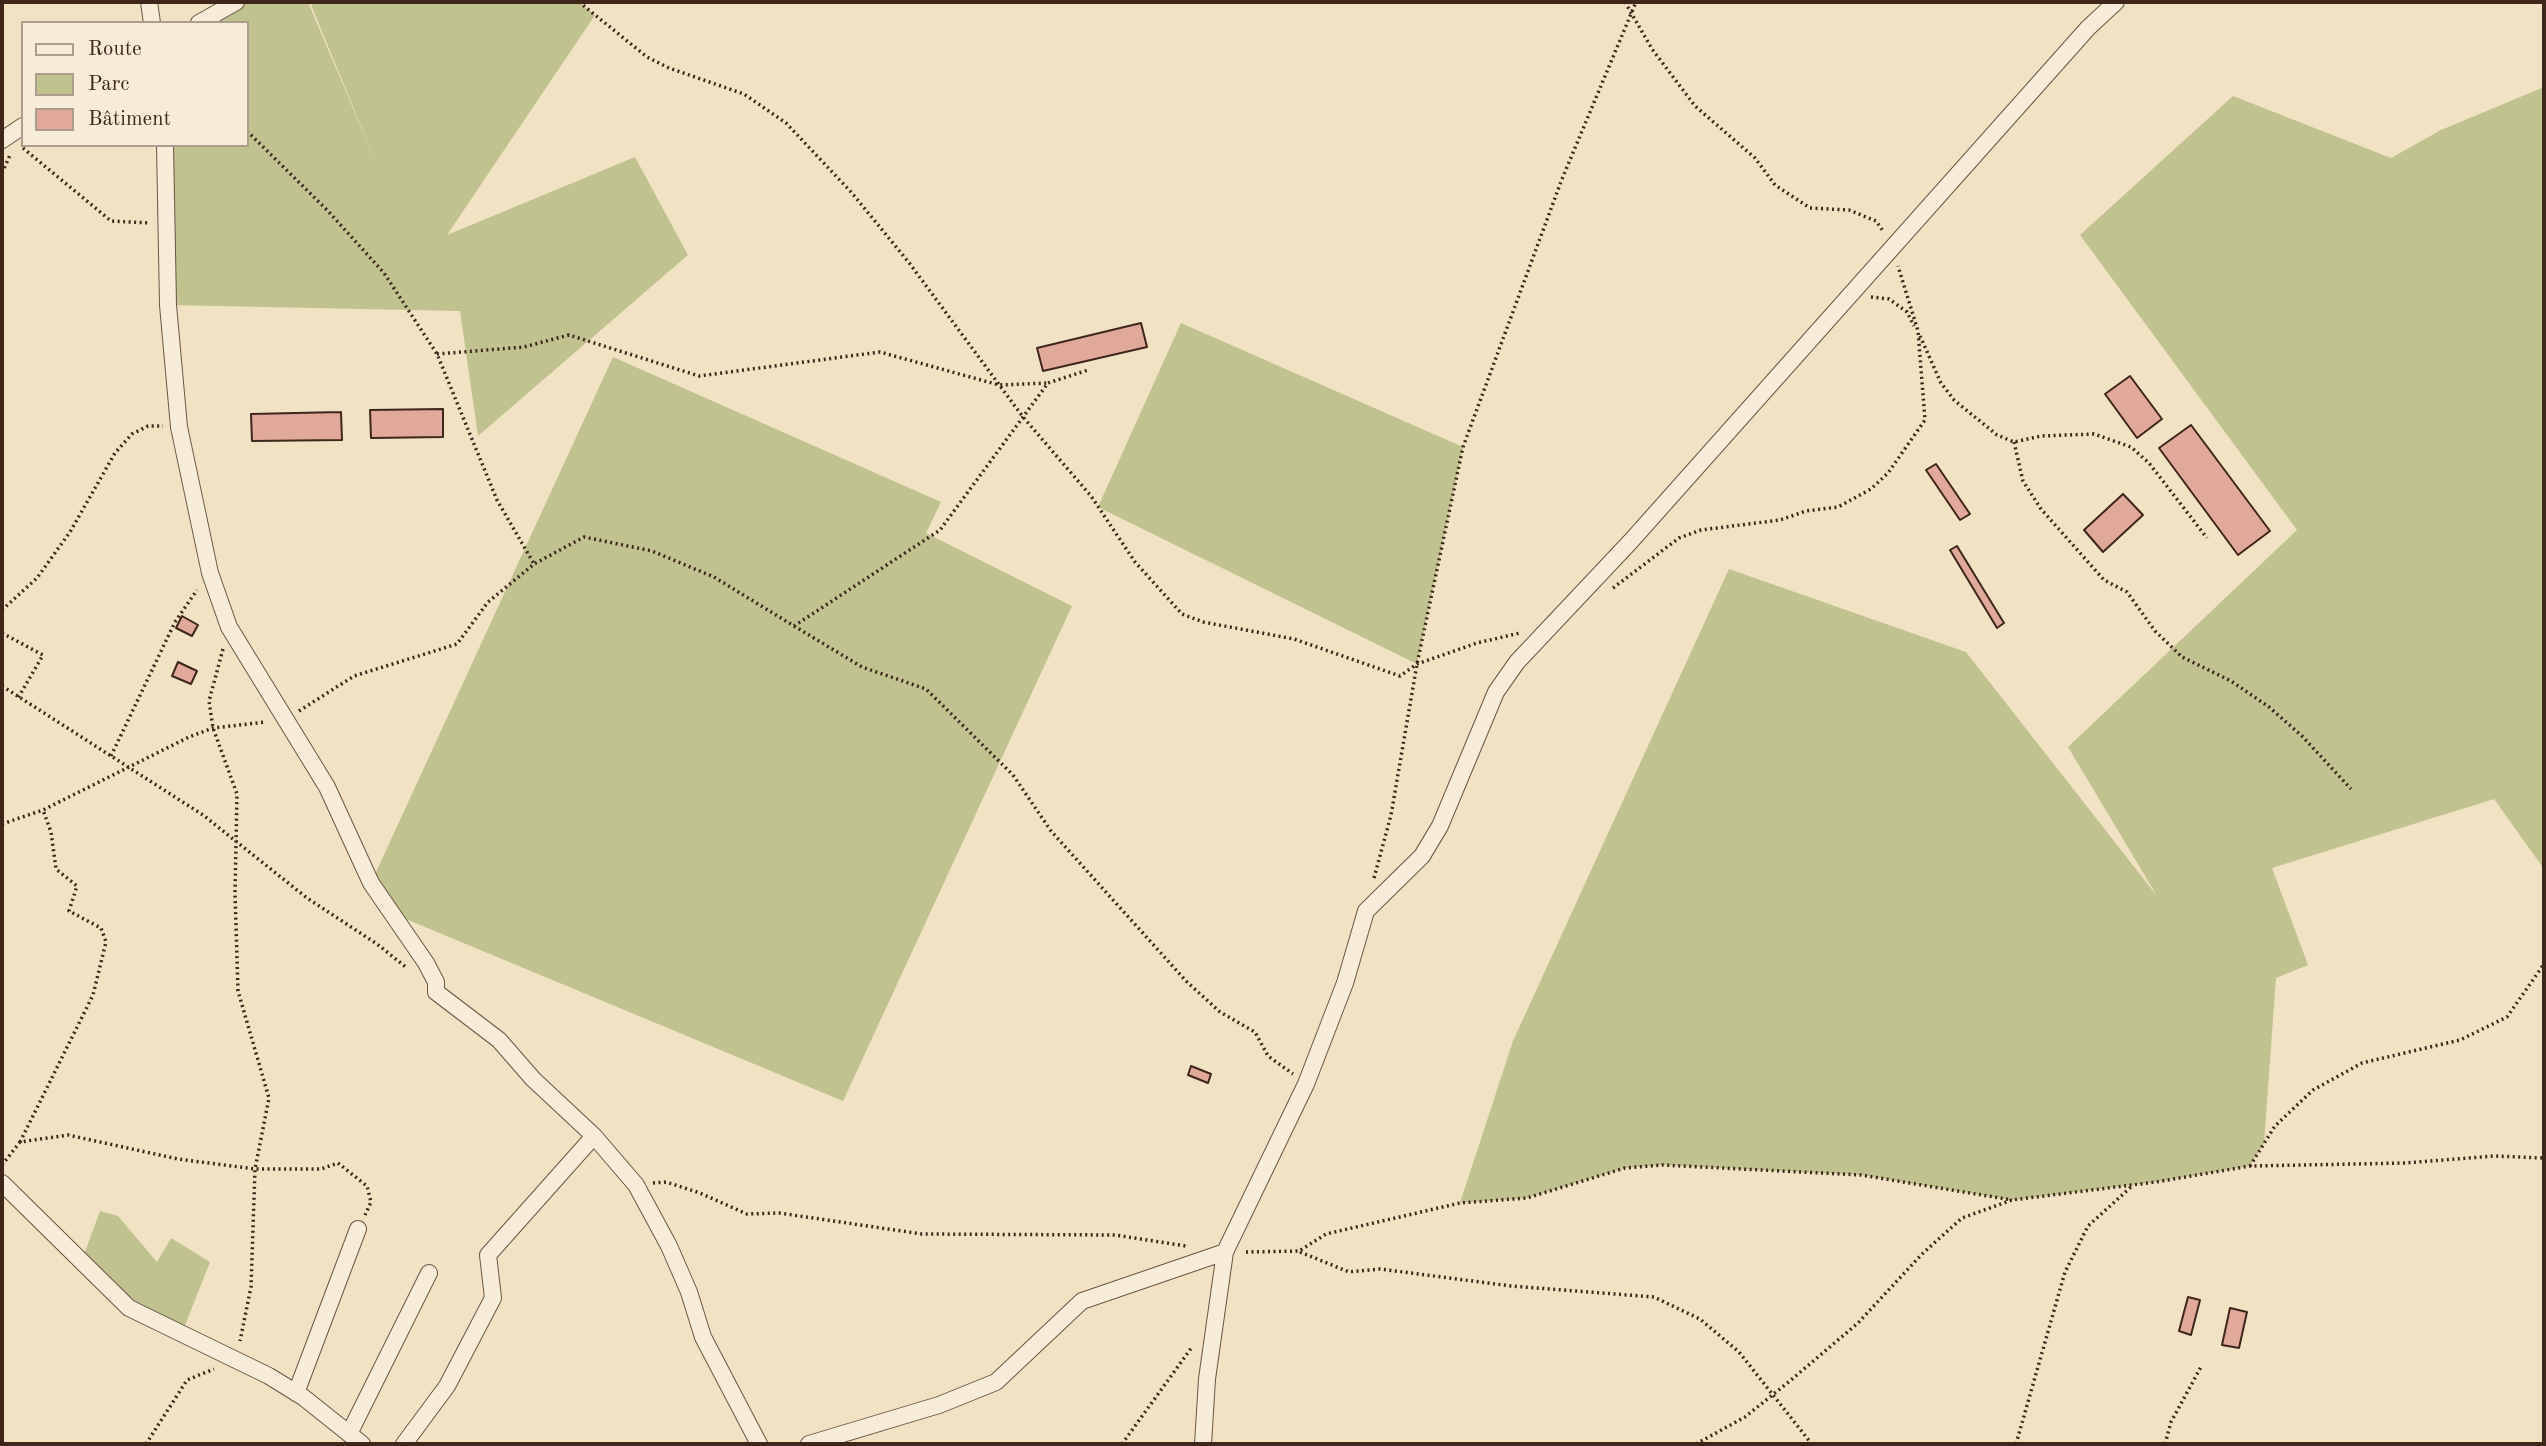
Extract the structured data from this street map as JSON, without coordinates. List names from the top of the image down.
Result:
{
  "legend": ["Route", "Parc", "Bâtiment"]
}
